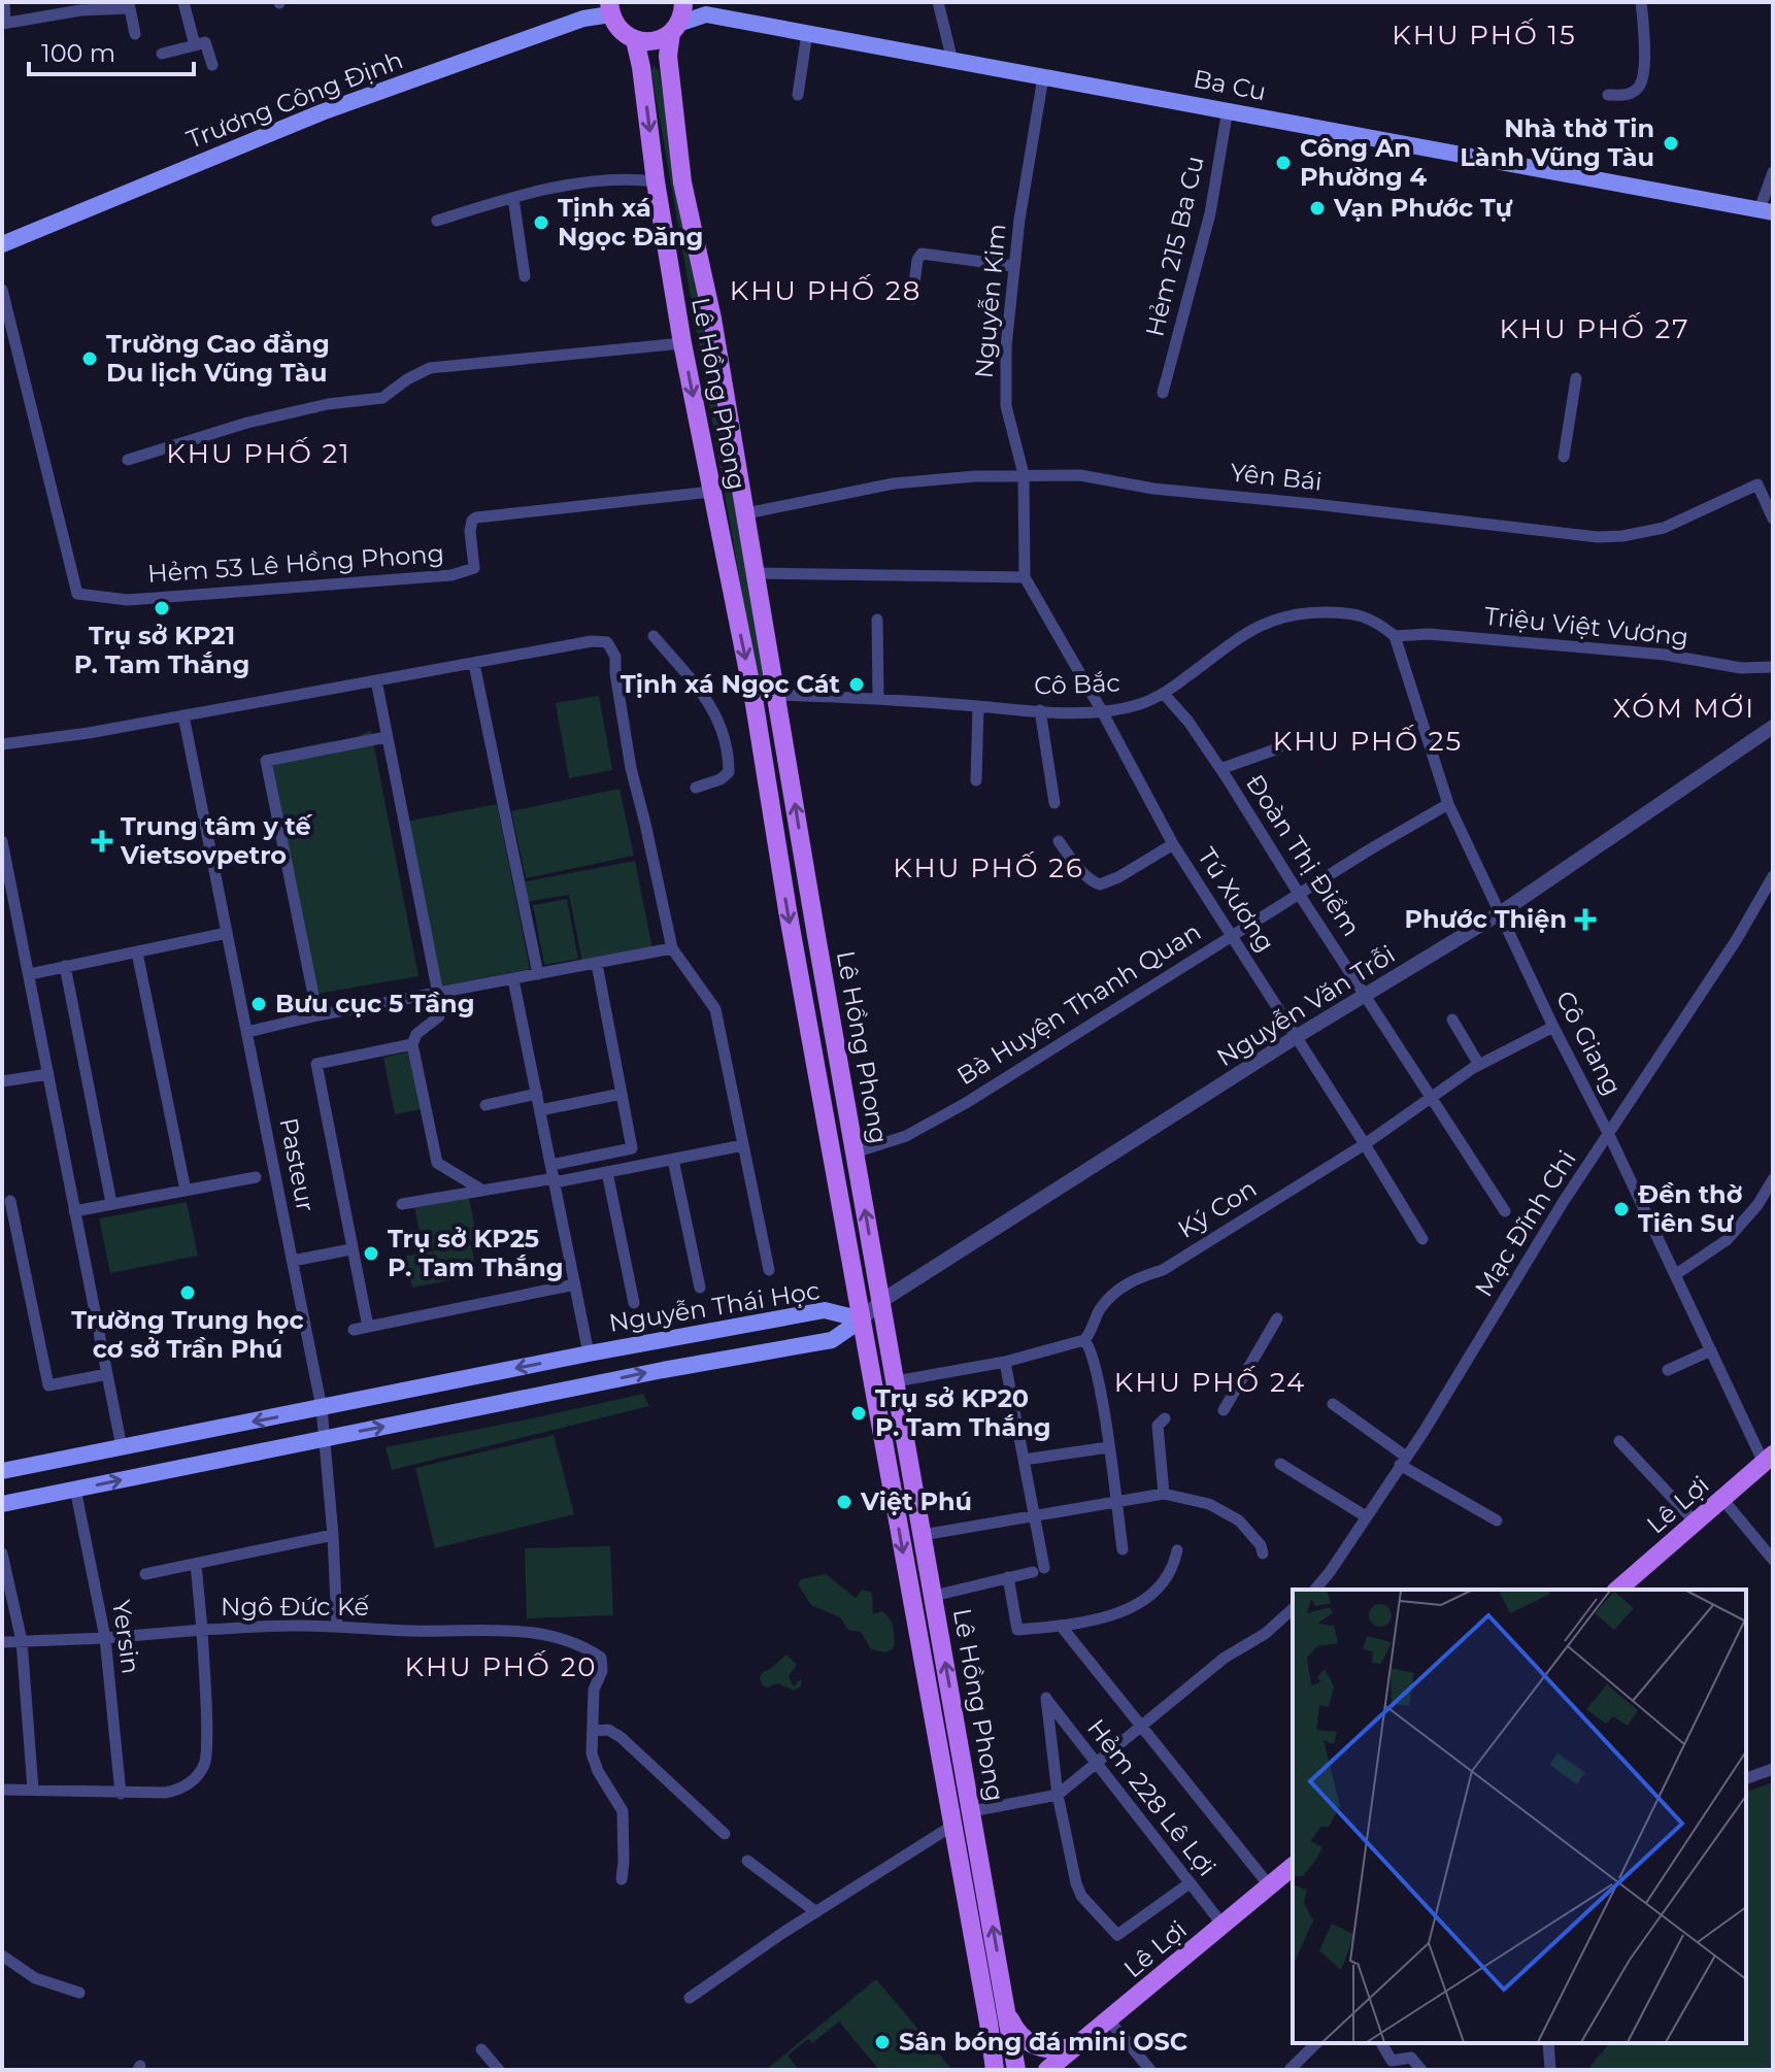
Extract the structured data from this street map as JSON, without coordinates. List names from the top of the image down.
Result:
{
  "streets": {
    "main road": [
      "Ba Cu",
      "Trương Công Định",
      "Lê Hồng Phong",
      "Nguyễn Thái Học",
      "Lê Lợi"
    ],
    "street": [
      "Hẻm 215 Ba Cu",
      "Nguyễn Kim",
      "Yên Bái",
      "Hẻm 53 Lê Hồng Phong",
      "Triệu Việt Vương",
      "Cô Bắc",
      "Đoàn Thị Điểm",
      "Tú Xương",
      "Bà Huyện Thanh Quan",
      "Nguyễn Văn Trỗi",
      "Cô Giang",
      "Pasteur",
      "Ký Con",
      "Mạc Đĩnh Chi",
      "Ngô Đức Kế",
      "Yersin",
      "Hẻm 228 Lê Lợi"
    ]
  },
  "crossings": [
    ["Ba Cu", "Hẻm 215 Ba Cu"],
    ["Ba Cu", "Nguyễn Kim"],
    ["Ba Cu", "Lê Hồng Phong"],
    ["Nguyễn Kim", "Yên Bái"],
    ["Nguyễn Kim", "Tú Xương"],
    ["Lê Hồng Phong", "Yên Bái"],
    ["Lê Hồng Phong", "Hẻm 53 Lê Hồng Phong"],
    ["Lê Hồng Phong", "Cô Bắc"],
    ["Lê Hồng Phong", "Bà Huyện Thanh Quan"],
    ["Lê Hồng Phong", "Nguyễn Văn Trỗi"],
    ["Lê Hồng Phong", "Nguyễn Thái Học"],
    ["Triệu Việt Vương", "Cô Bắc"],
    ["Triệu Việt Vương", "Cô Giang"],
    ["Cô Bắc", "Đoàn Thị Điểm"],
    ["Cô Bắc", "Tú Xương"],
    ["Cô Bắc", "Cô Giang"],
    ["Đoàn Thị Điểm", "Bà Huyện Thanh Quan"],
    ["Đoàn Thị Điểm", "Nguyễn Văn Trỗi"],
    ["Đoàn Thị Điểm", "Ký Con"],
    ["Tú Xương", "Bà Huyện Thanh Quan"],
    ["Tú Xương", "Nguyễn Văn Trỗi"],
    ["Tú Xương", "Ký Con"],
    ["Bà Huyện Thanh Quan", "Cô Giang"],
    ["Nguyễn Văn Trỗi", "Cô Giang"],
    ["Nguyễn Văn Trỗi", "Nguyễn Thái Học"],
    ["Cô Giang", "Ký Con"],
    ["Cô Giang", "Mạc Đĩnh Chi"],
    ["Cô Giang", "Lê Lợi"],
    ["Pasteur", "Nguyễn Thái Học"],
    ["Pasteur", "Ngô Đức Kế"],
    ["Nguyễn Thái Học", "Yersin"],
    ["Lê Lợi", "Hẻm 228 Lê Lợi"],
    ["Ngô Đức Kế", "Yersin"]
  ],
  "districts": [
    "KHU PHỐ 15",
    "KHU PHỐ 28",
    "KHU PHỐ 27",
    "KHU PHỐ 21",
    "XÓM MỚI",
    "KHU PHỐ 25",
    "KHU PHỐ 26",
    "KHU PHỐ 24",
    "KHU PHỐ 20"
  ],
  "places": {
    "other": [
      "Nhà thờ Tin Lành Vũng Tàu",
      "Công An Phường 4",
      "Vạn Phước Tự",
      "Tịnh xá Ngọc Đăng",
      "Trường Cao đẳng Du lịch Vũng Tàu",
      "Trụ sở KP21 P. Tam Thắng",
      "Tịnh xá Ngọc Cát",
      "Bưu cục 5 Tầng",
      "Đền thờ Tiên Sư",
      "Trụ sở KP25 P. Tam Thắng",
      "Trường Trung học cơ sở Trần Phú",
      "Trụ sở KP20 P. Tam Thắng",
      "Việt Phú",
      "Sân bóng đá mini OSC"
    ],
    "health": ["Trung tâm y tế Vietsovpetro", "Phước Thiện"]
  },
  "scale_bar": "100 m"
}
